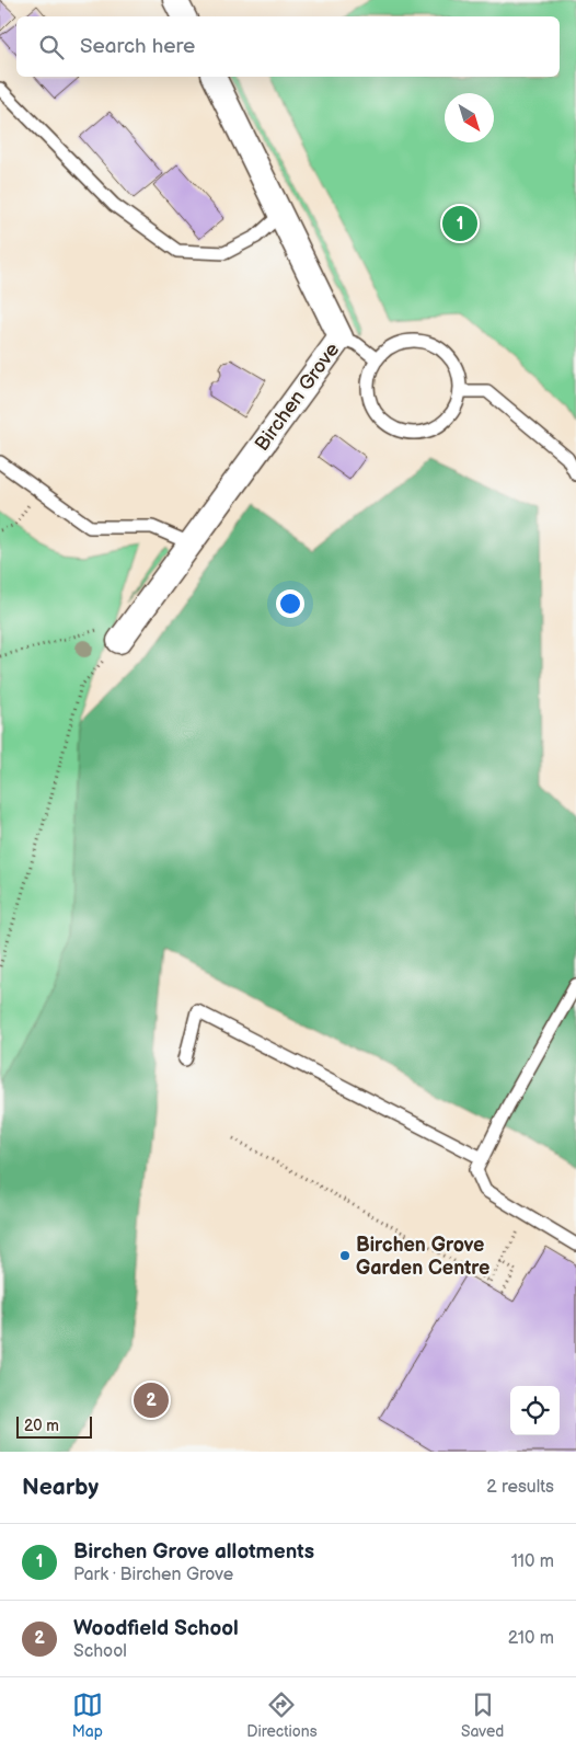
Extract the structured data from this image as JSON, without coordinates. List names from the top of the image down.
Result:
{
  "streets": {
    "street": ["Birchen Grove"]
  },
  "places": ["Birchen Grove Garden Centre"],
  "scale_bar": "20 m",
  "north": "bottom right",
  "page": {
    "search": "Search here",
    "pins": ["1", "2"],
    "scale": "20 m",
    "heading": ["Nearby", "2 results"],
    "list": [
      {
        "mark": "1",
        "name": "Birchen Grove allotments",
        "note": "Park · Birchen Grove",
        "value": "110 m"
      },
      {
        "mark": "2",
        "name": "Woodfield School",
        "note": "School",
        "value": "210 m"
      }
    ],
    "nav": ["Map", "Directions", "Saved"]
  }
}
